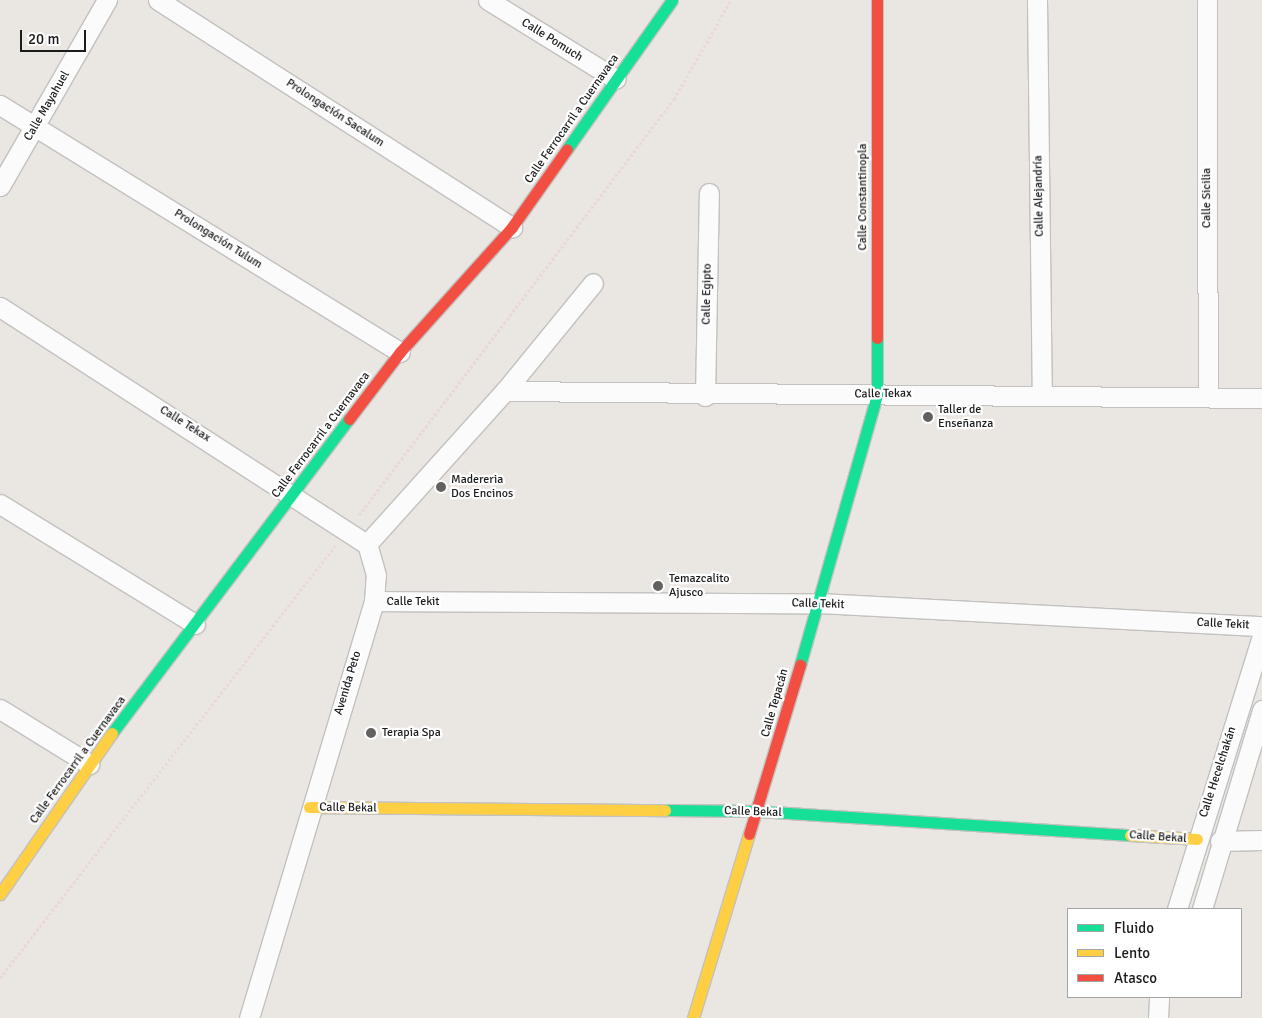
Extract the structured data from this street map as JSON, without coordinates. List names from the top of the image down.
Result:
{
  "streets": {
    "street": [
      "Calle Pomuch",
      "Calle Mayahuel",
      "Prolongación Sacalum",
      "Calle Ferrocarril a Cuernavaca",
      "Calle Alejandría",
      "Calle Constantinopla",
      "Calle Sicilia",
      "Prolongación Tulum",
      "Calle Egipto",
      "Calle Tekax",
      "Calle Tekit",
      "Avenida Peto",
      "Calle Tepacán",
      "Calle Hecelchakán",
      "Calle Bekal"
    ]
  },
  "crossings": [
    ["Calle Pomuch", "Calle Ferrocarril a Cuernavaca"],
    ["Calle Mayahuel", "Prolongación Tulum"],
    ["Prolongación Sacalum", "Calle Ferrocarril a Cuernavaca"],
    ["Calle Ferrocarril a Cuernavaca", "Prolongación Tulum"],
    ["Calle Ferrocarril a Cuernavaca", "Calle Tekax"],
    ["Calle Alejandría", "Calle Tekax"],
    ["Calle Constantinopla", "Calle Tekax"],
    ["Calle Constantinopla", "Calle Tepacán"],
    ["Calle Sicilia", "Calle Tekax"],
    ["Calle Egipto", "Calle Tekax"],
    ["Calle Tekax", "Avenida Peto"],
    ["Calle Tekax", "Calle Tepacán"],
    ["Calle Tekit", "Avenida Peto"],
    ["Calle Tekit", "Calle Tepacán"],
    ["Avenida Peto", "Calle Bekal"],
    ["Calle Tepacán", "Calle Bekal"],
    ["Calle Hecelchakán", "Calle Bekal"]
  ],
  "places": [
    "Taller de Enseñanza",
    "Madereria Dos Encinos",
    "Temazcalito Ajusco",
    "Terapia Spa"
  ],
  "legend": ["Fluido", "Lento", "Atasco"],
  "scale_bar": "20 m"
}
